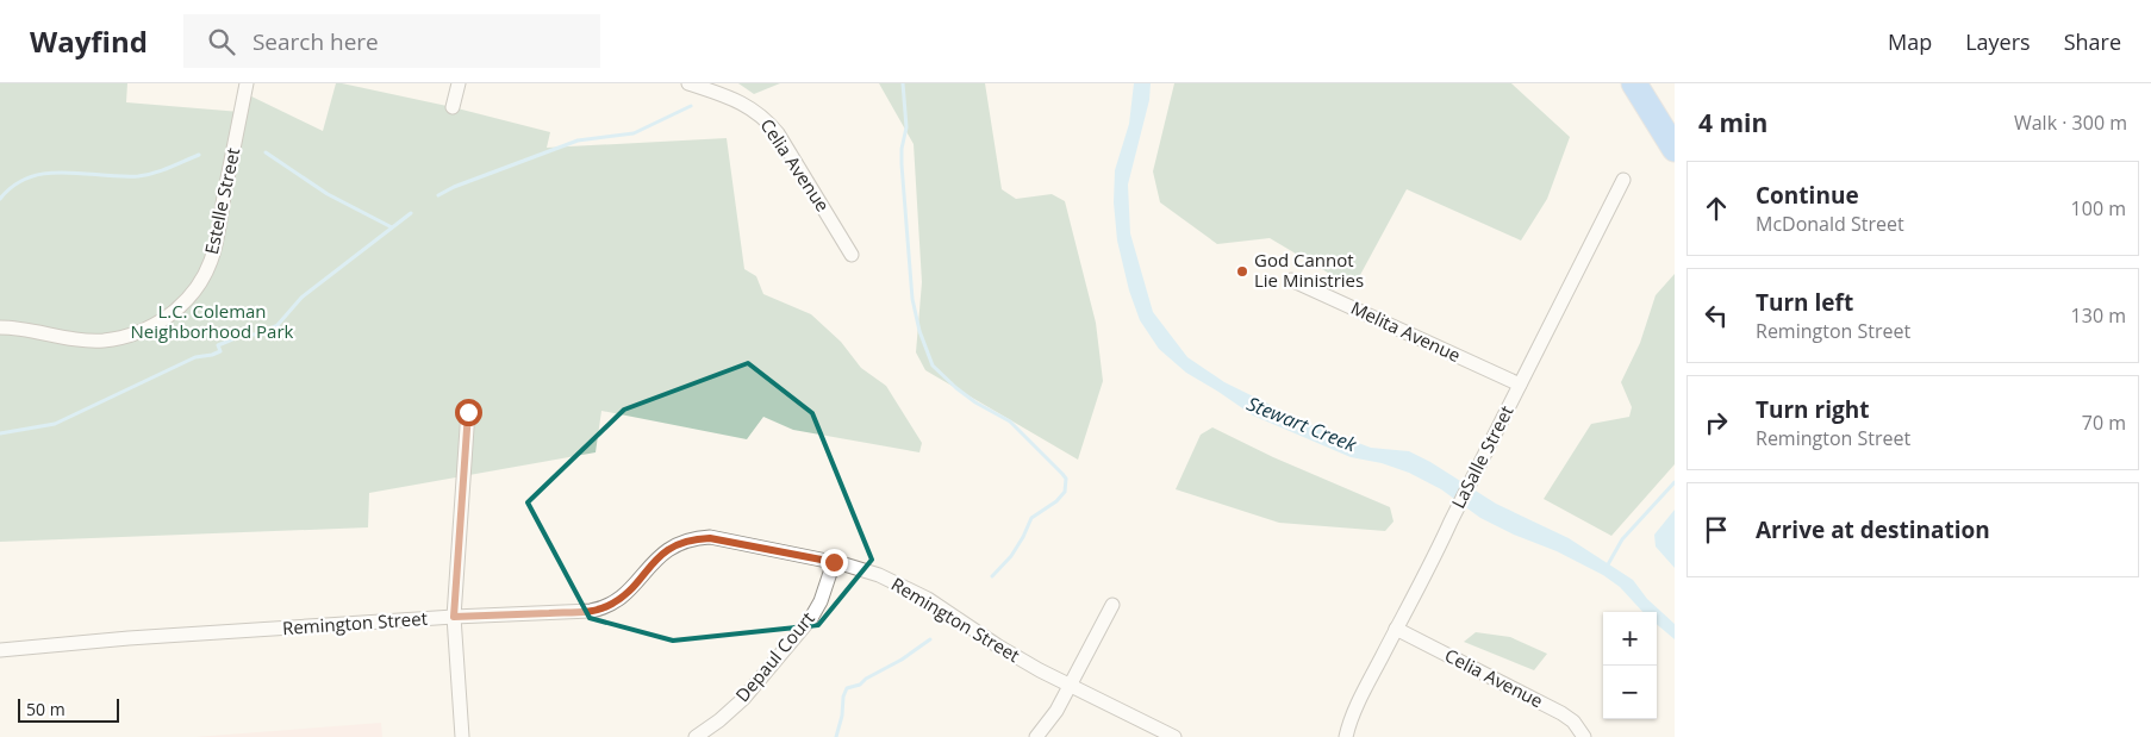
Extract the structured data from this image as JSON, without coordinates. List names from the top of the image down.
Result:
{
  "streets": {
    "street": [
      "Celia Avenue",
      "Estelle Street",
      "Melita Avenue",
      "LaSalle Street",
      "Remington Street",
      "Depaul Court"
    ]
  },
  "crossings": [
    ["Celia Avenue", "LaSalle Street"],
    ["Melita Avenue", "LaSalle Street"],
    ["Remington Street", "Depaul Court"]
  ],
  "water": ["Stewart Creek"],
  "parks": ["L.C. Coleman Neighborhood Park"],
  "places": ["God Cannot Lie Ministries"],
  "scale_bar": "50 m",
  "page": {
    "header": "Wayfind",
    "search": "Search here",
    "nav": ["Map", "Layers", "Share"],
    "heading": ["4 min", "Walk · 300 m"],
    "list": [
      ["Continue", "McDonald Street", "100 m"],
      ["Turn left", "Remington Street", "130 m"],
      ["Turn right", "Remington Street", "70 m"],
      "Arrive at destination"
    ],
    "map_buttons": ["+", "−"],
    "scale": "50 m"
  }
}
